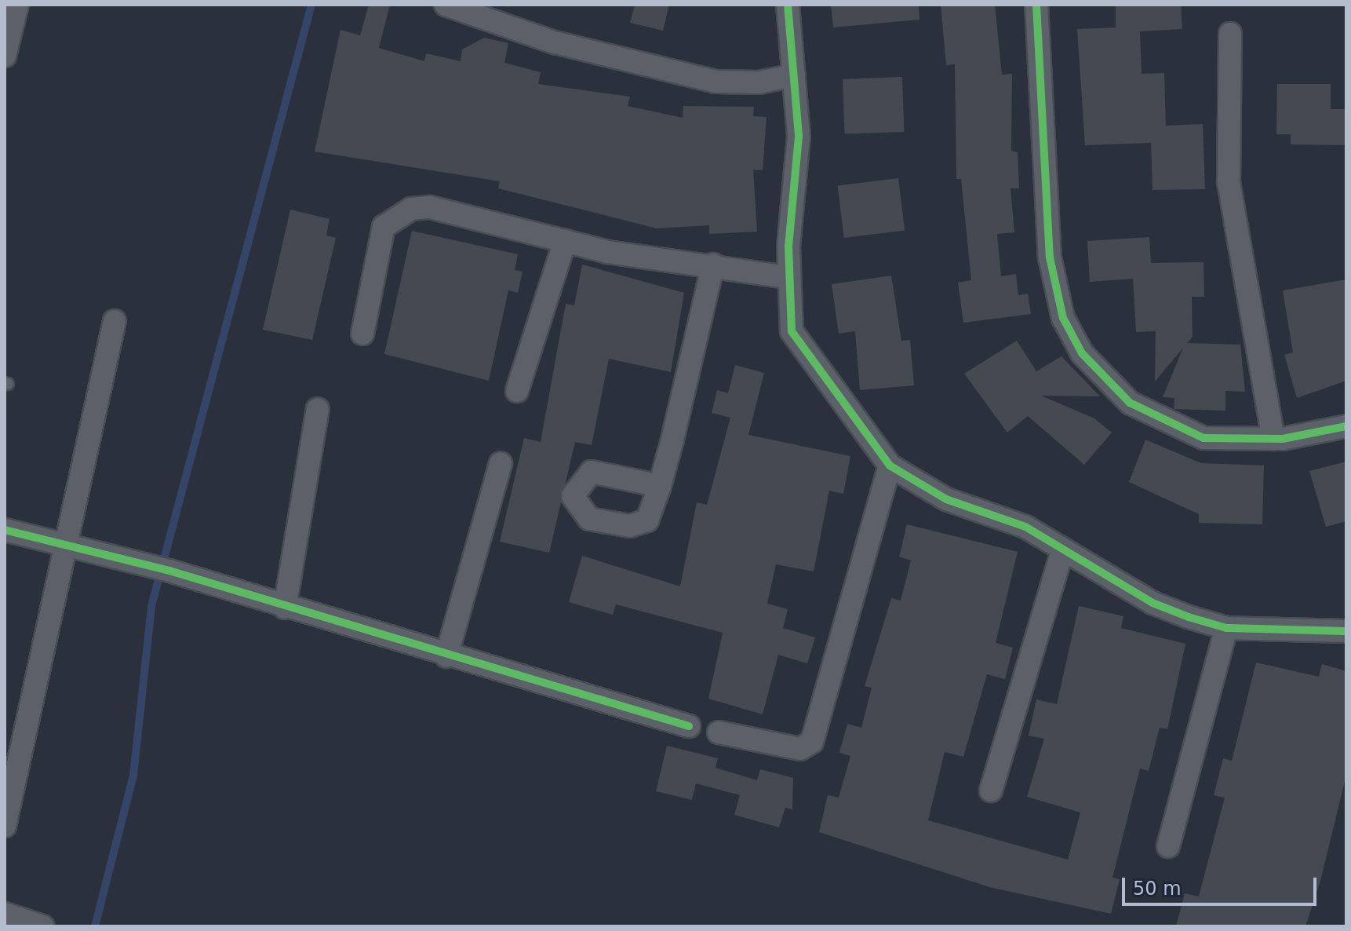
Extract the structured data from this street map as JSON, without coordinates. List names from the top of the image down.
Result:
{
  "scale_bar": "50 m"
}
